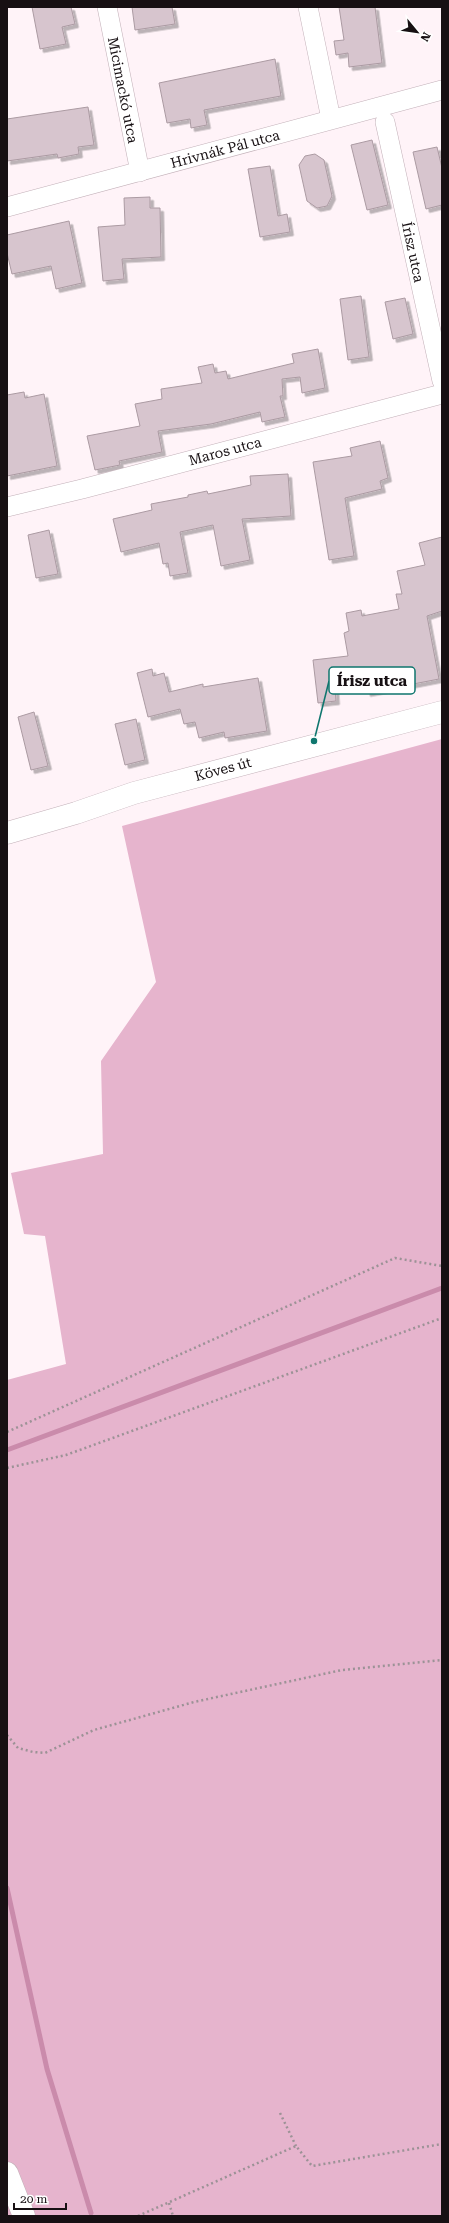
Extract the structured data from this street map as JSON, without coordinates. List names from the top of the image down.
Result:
{
  "streets": {
    "street": [
      "Micimackó utca",
      "Hrivnák Pál utca",
      "Írisz utca",
      "Maros utca",
      "Köves út"
    ]
  },
  "crossings": [
    ["Micimackó utca", "Hrivnák Pál utca"]
  ],
  "places": ["Írisz utca"],
  "scale_bar": "20 m",
  "north": "bottom right"
}
